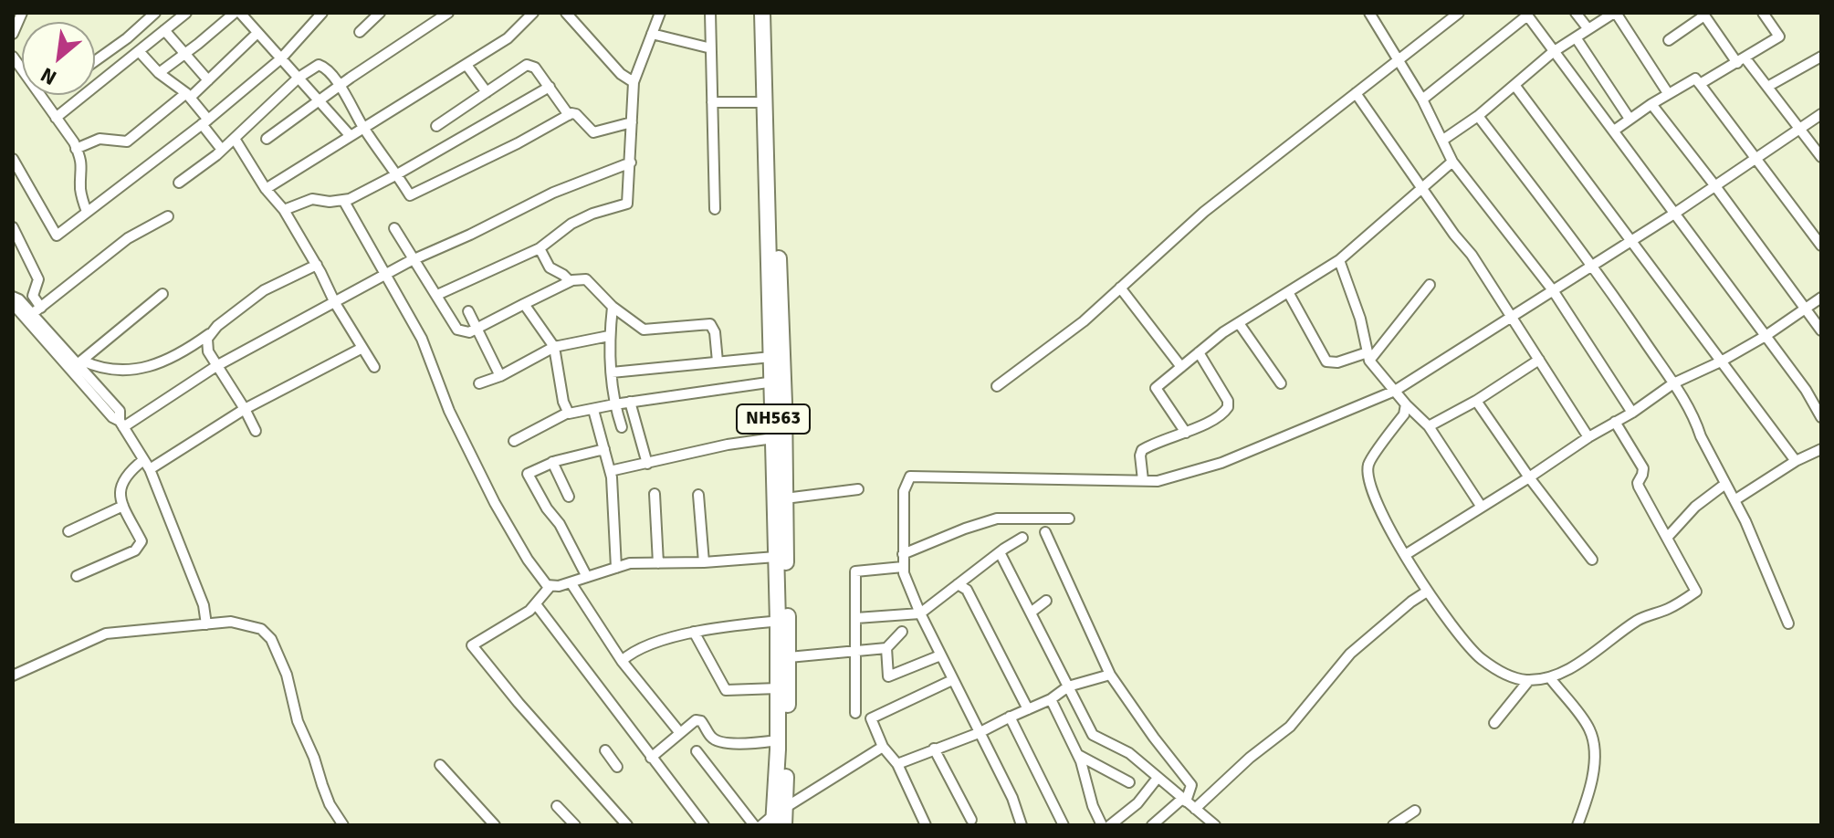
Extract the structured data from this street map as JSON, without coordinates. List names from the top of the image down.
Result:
{
  "streets": {
    "highway": ["NH563"]
  },
  "north": "bottom left"
}
